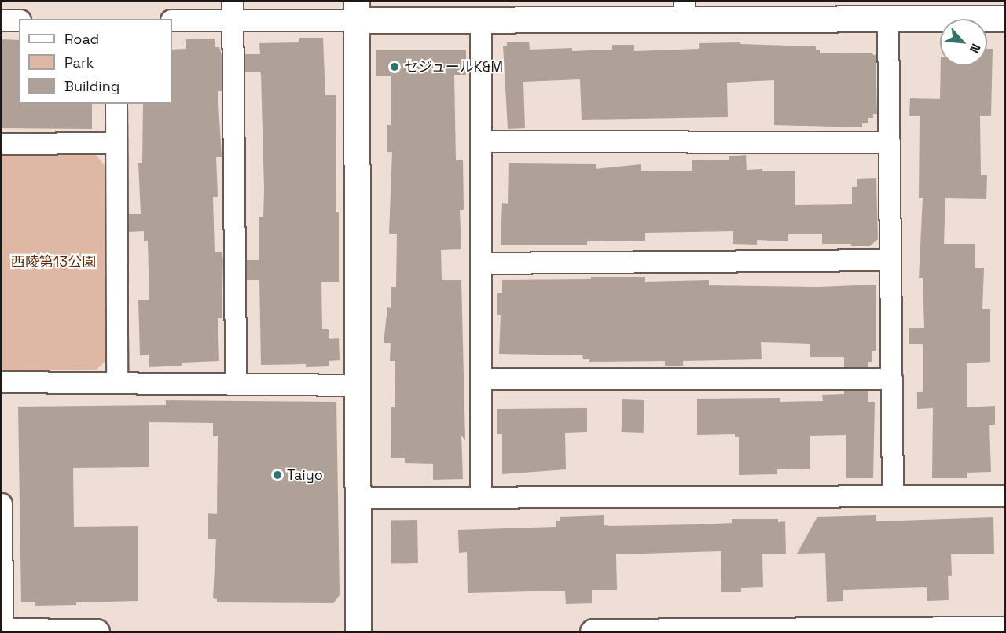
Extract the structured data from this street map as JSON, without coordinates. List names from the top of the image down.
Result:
{
  "parks": ["西陵第13公園"],
  "places": ["セジュールK&M", "Taiyo"],
  "legend": ["Road", "Park", "Building"],
  "north": "bottom right"
}
